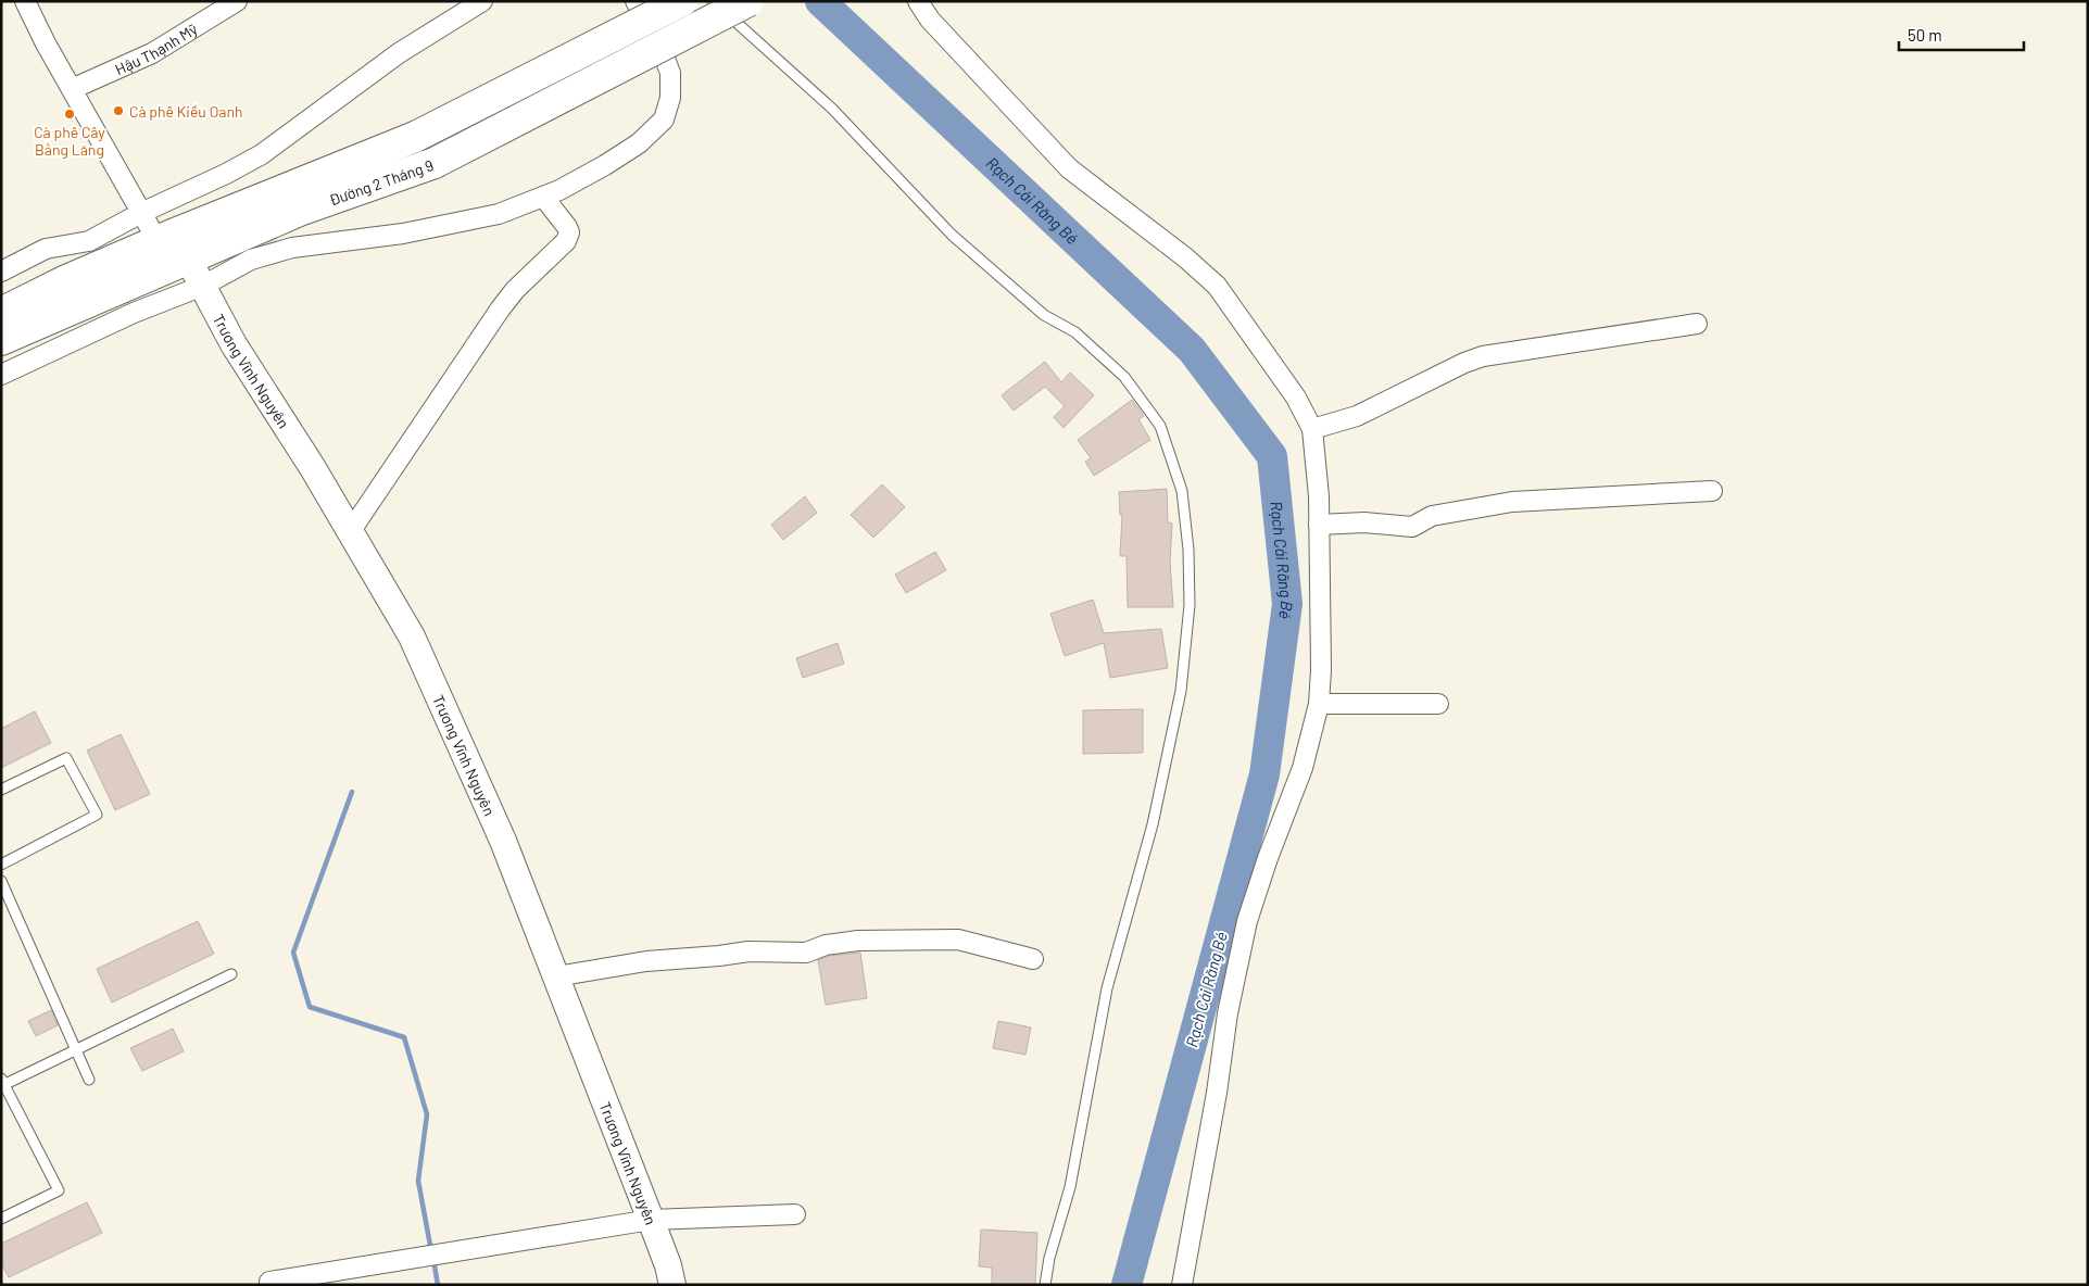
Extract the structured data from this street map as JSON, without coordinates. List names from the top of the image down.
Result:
{
  "streets": {
    "highway": ["Đường 2 Tháng 9"],
    "street": ["Hậu Thạnh Mỹ", "Trương Vĩnh Nguyên"]
  },
  "crossings": [
    ["Đường 2 Tháng 9", "Trương Vĩnh Nguyên"]
  ],
  "water": ["Rạch Cái Răng Bé"],
  "places": ["Cà phê Kiều Oanh", "Cà phê Cây Bằng Lăng"],
  "scale_bar": "50 m"
}
